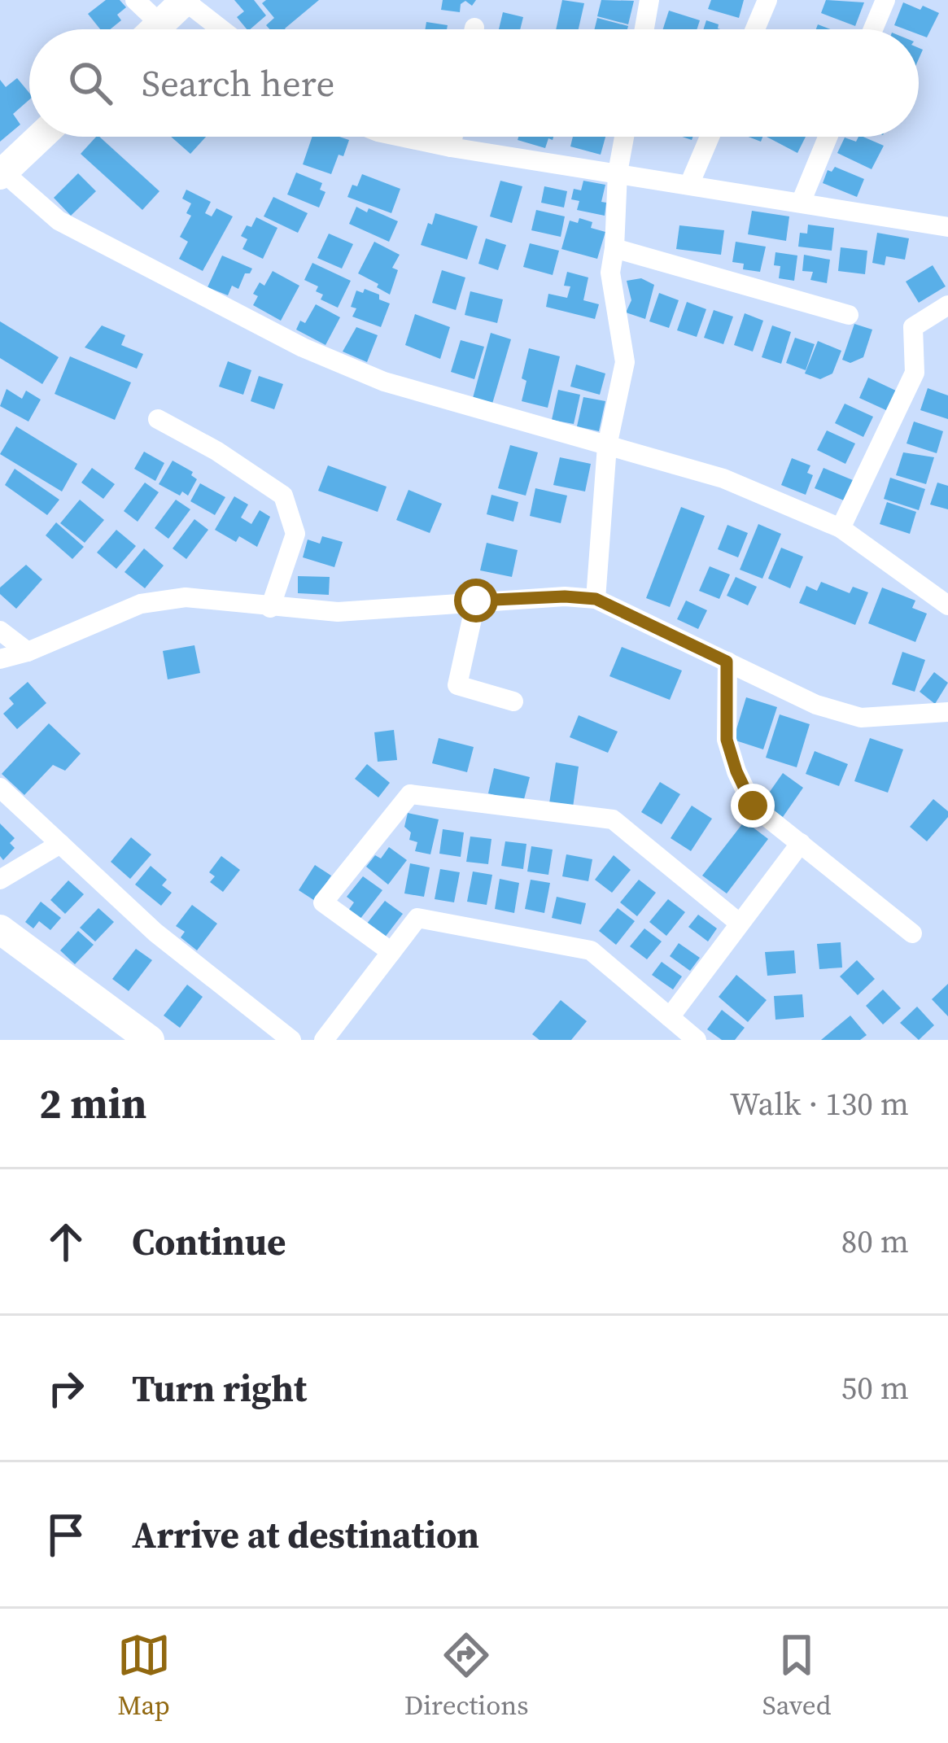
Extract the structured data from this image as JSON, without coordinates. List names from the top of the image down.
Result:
{
  "page": {
    "search": "Search here",
    "heading": ["2 min", "Walk · 130 m"],
    "list": [
      ["Continue", "80 m"],
      ["Turn right", "50 m"],
      "Arrive at destination"
    ],
    "nav": ["Map", "Directions", "Saved"]
  }
}
